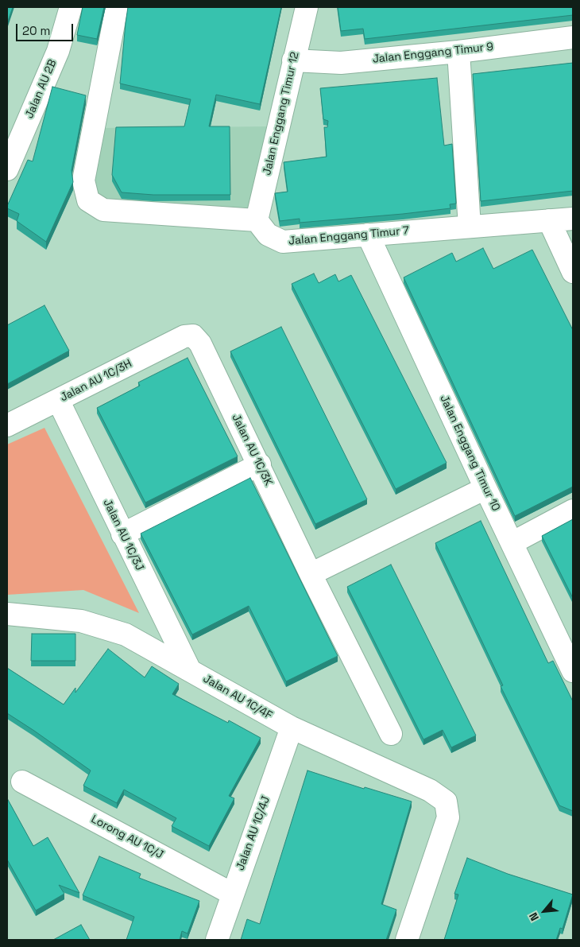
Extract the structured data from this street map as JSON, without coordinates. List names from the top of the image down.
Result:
{
  "streets": {
    "street": [
      "Jalan Enggang Timur 9",
      "Jalan AU 2B",
      "Jalan Enggang Timur 12",
      "Jalan Enggang Timur 7",
      "Jalan AU 1C/3H",
      "Jalan AU 1C/3K",
      "Jalan Enggang Timur 10",
      "Jalan AU 1C/3J",
      "Jalan AU 1C/4F",
      "Jalan AU 1C/4J",
      "Lorong AU 1C/J"
    ]
  },
  "crossings": [
    ["Jalan Enggang Timur 9", "Jalan Enggang Timur 12"],
    ["Jalan Enggang Timur 12", "Jalan Enggang Timur 7"],
    ["Jalan Enggang Timur 7", "Jalan Enggang Timur 10"],
    ["Jalan AU 1C/3H", "Jalan AU 1C/3K"],
    ["Jalan AU 1C/3H", "Jalan AU 1C/3J"],
    ["Jalan AU 1C/3J", "Jalan AU 1C/4F"],
    ["Jalan AU 1C/4F", "Jalan AU 1C/4J"],
    ["Jalan AU 1C/4J", "Lorong AU 1C/J"]
  ],
  "scale_bar": "20 m",
  "north": "bottom left"
}
